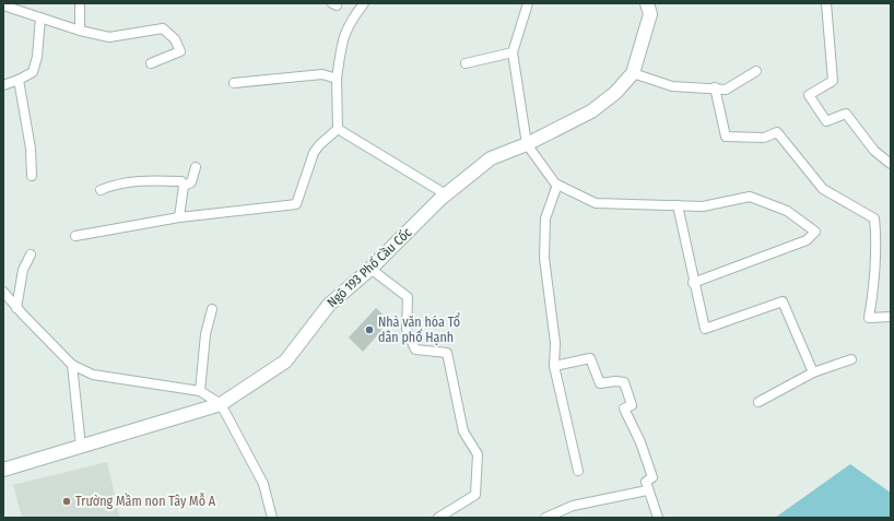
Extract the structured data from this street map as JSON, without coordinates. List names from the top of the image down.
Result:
{
  "streets": {
    "street": ["Ngõ 193 Phố Cầu Cốc"]
  },
  "places": ["Nhà văn hóa Tổ dân phố Hạnh", "Trường Mầm non Tây Mỗ A"]
}
